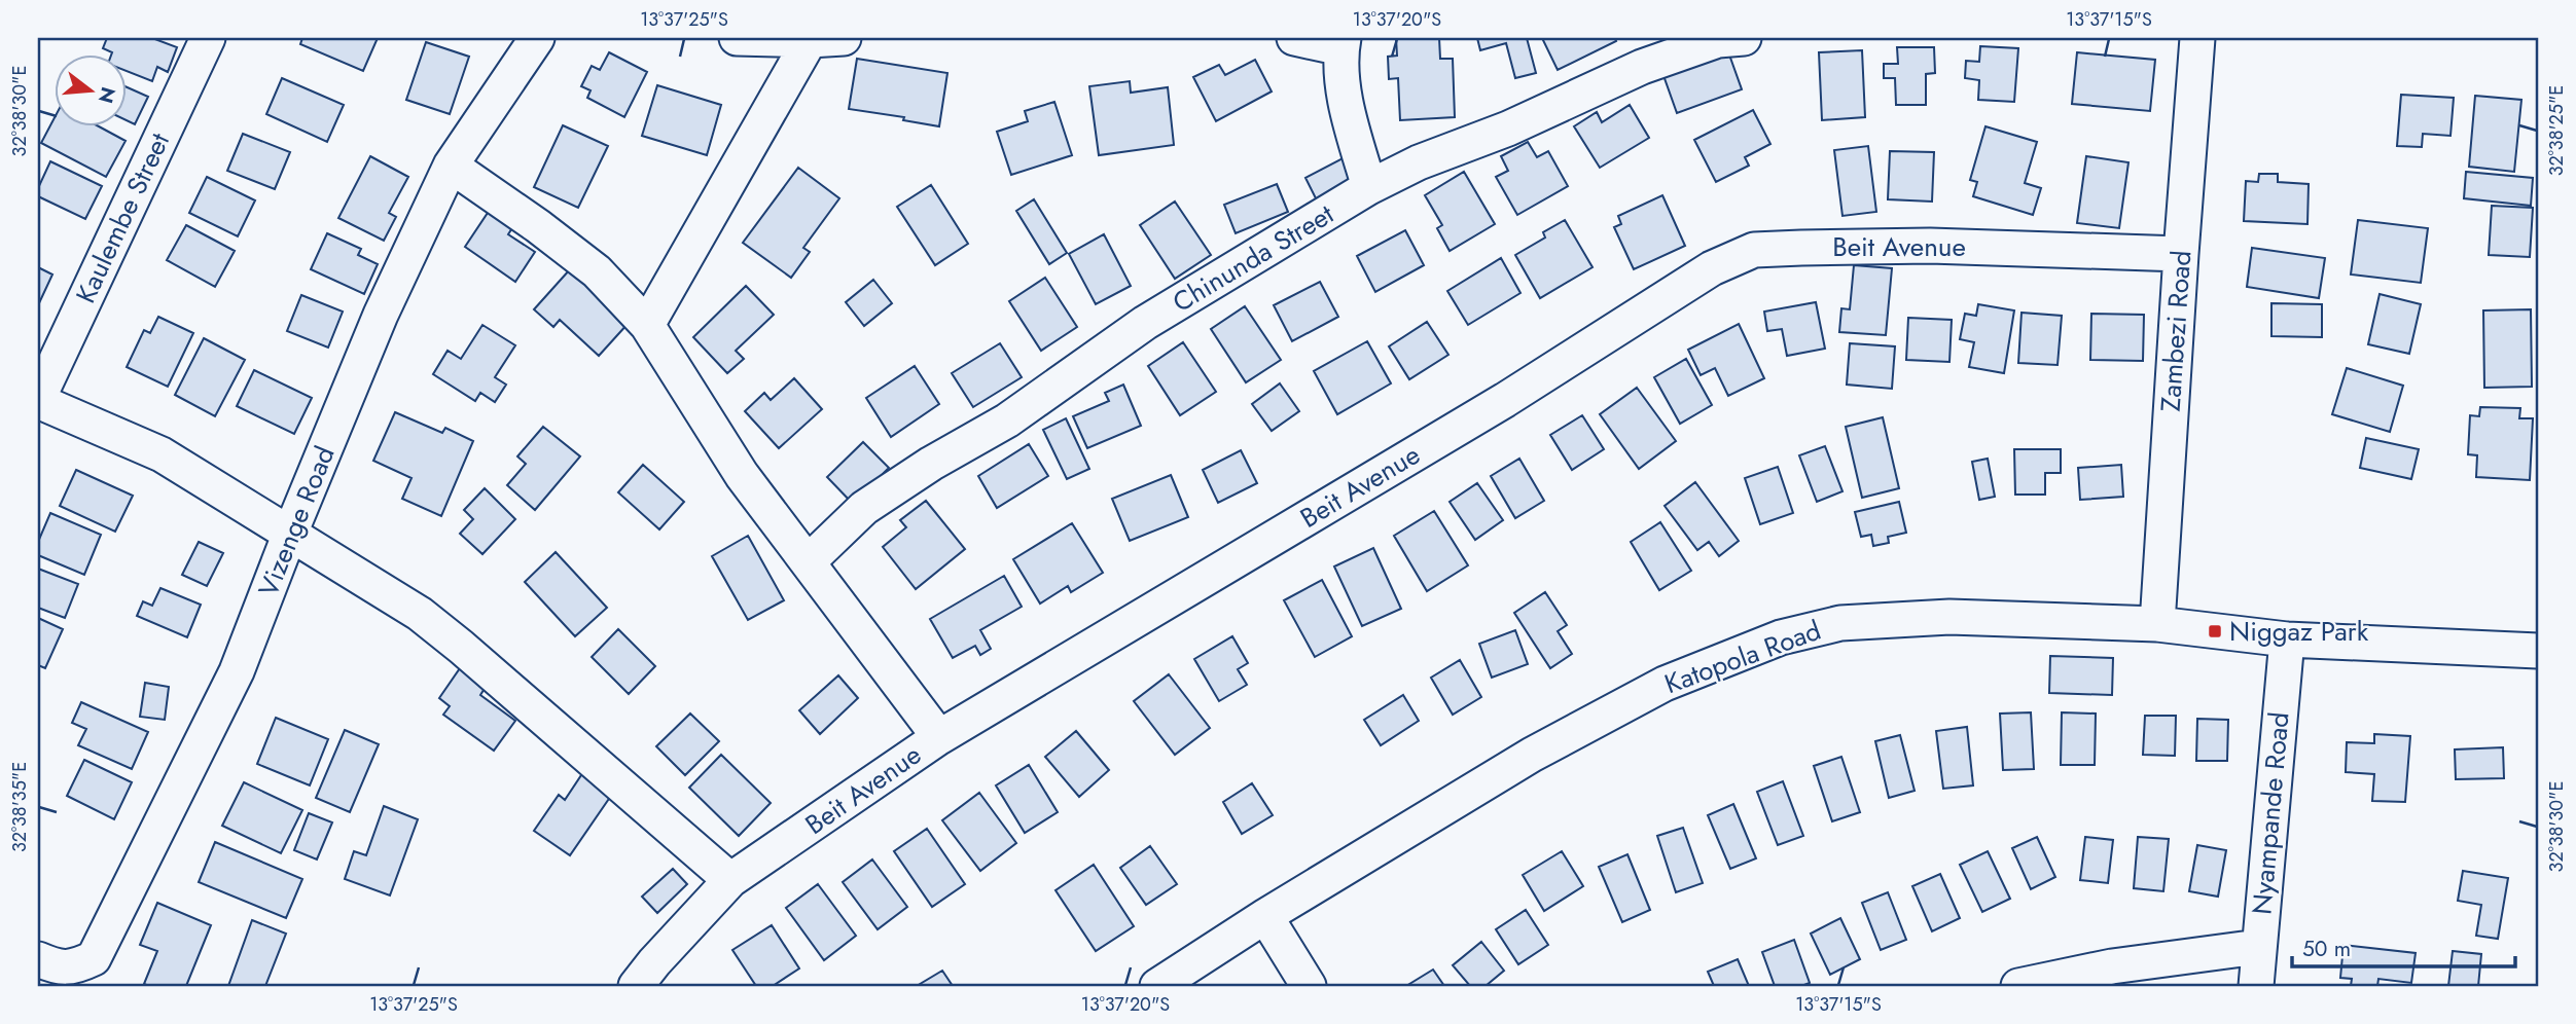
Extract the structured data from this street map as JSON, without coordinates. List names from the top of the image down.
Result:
{
  "streets": {
    "street": [
      "Kaulembe Street",
      "Beit Avenue",
      "Chinunda Street",
      "Zambezi Road",
      "Vizenge Road",
      "Katopola Road",
      "Nyampande Road"
    ]
  },
  "crossings": [
    ["Beit Avenue", "Zambezi Road"],
    ["Zambezi Road", "Katopola Road"],
    ["Katopola Road", "Nyampande Road"]
  ],
  "places": {
    "transit": ["Niggaz Park"]
  },
  "scale_bar": "50 m",
  "north": "right",
  "coordinates": [
    "13°37'25\"S",
    "13°37'20\"S",
    "13°37'15\"S",
    "32°38'30\"E",
    "32°38'25\"E",
    "32°38'35\"E"
  ]
}
